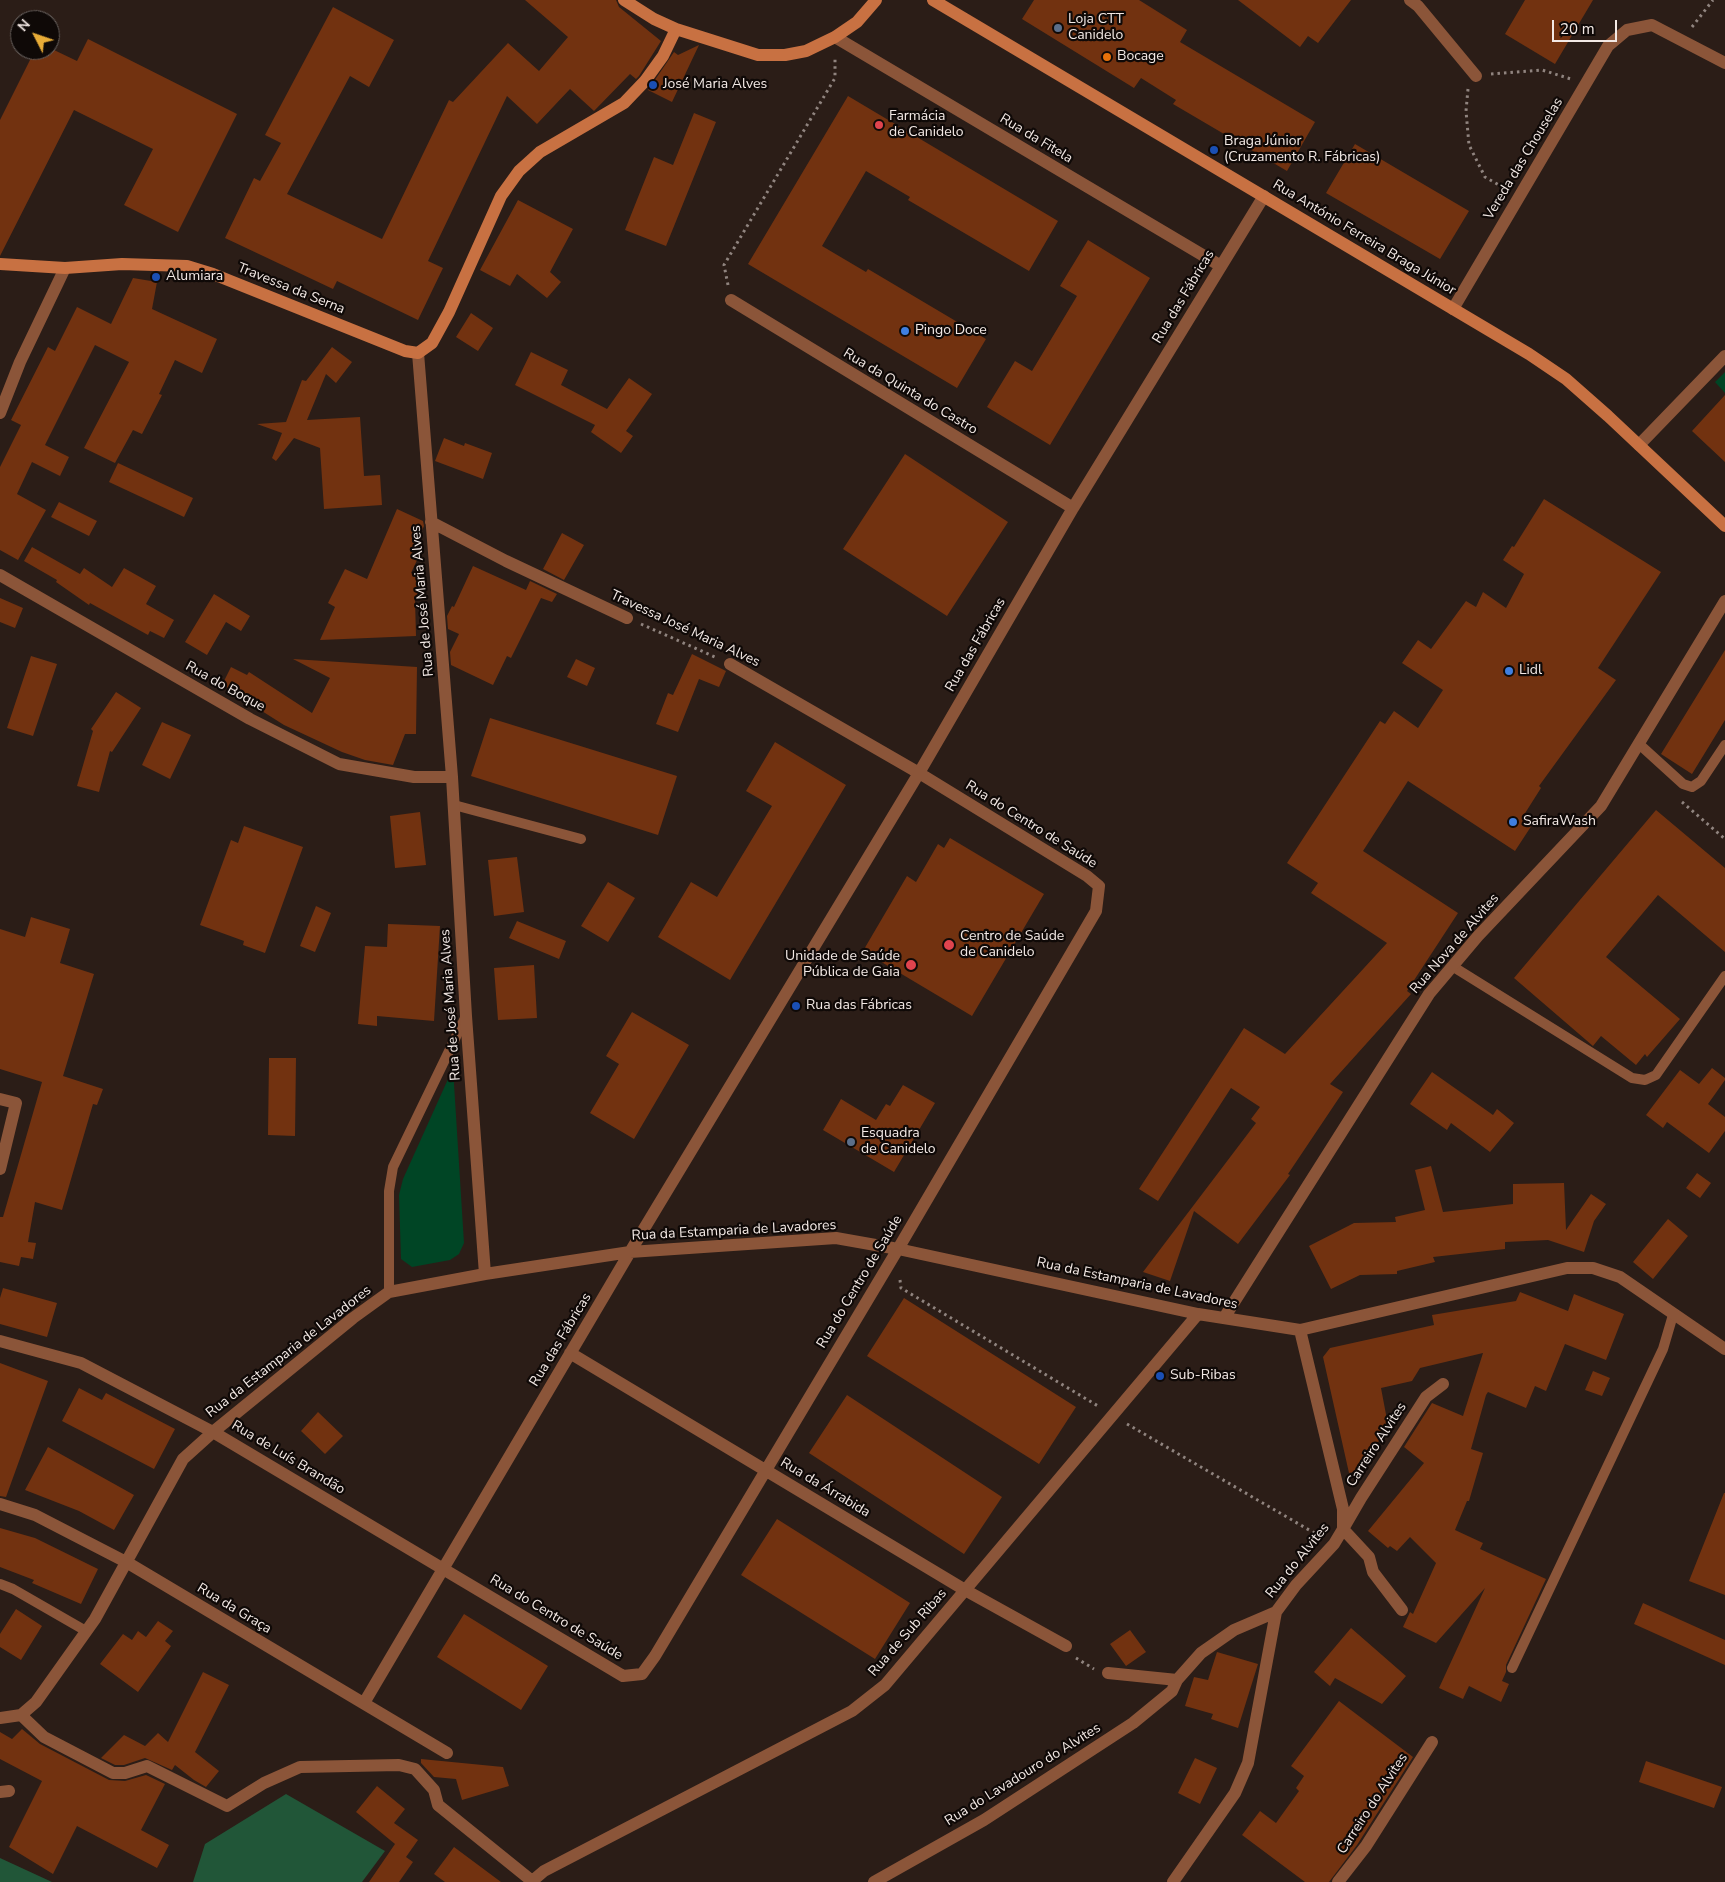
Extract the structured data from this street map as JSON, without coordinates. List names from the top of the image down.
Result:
{
  "streets": {
    "street": [
      "Rua da Fitela",
      "Vereda das Chouselas",
      "Rua António Ferreira Braga Júnior",
      "Travessa da Serna",
      "Rua das Fábricas",
      "Rua da Quinta do Castro",
      "Rua de José Maria Alves",
      "Travessa José Maria Alves",
      "Rua do Boque",
      "Rua do Centro de Saúde",
      "Rua Nova de Alvites",
      "Rua da Estamparia de Lavadores",
      "Carreiro Alvites",
      "Rua de Luís Brandão",
      "Rua da Árrabida",
      "Rua do Alvites",
      "Rua da Graça",
      "Rua de Sub Ribas",
      "Rua do Lavadouro do Alvites",
      "Carreiro do Alvites"
    ]
  },
  "crossings": [
    ["Rua da Fitela", "Rua das Fábricas"],
    ["Vereda das Chouselas", "Rua António Ferreira Braga Júnior"],
    ["Rua António Ferreira Braga Júnior", "Rua das Fábricas"],
    ["Travessa da Serna", "Rua de José Maria Alves"],
    ["Rua das Fábricas", "Rua da Quinta do Castro"],
    ["Rua das Fábricas", "Travessa José Maria Alves"],
    ["Rua das Fábricas", "Rua do Centro de Saúde"],
    ["Rua das Fábricas", "Rua da Estamparia de Lavadores"],
    ["Rua das Fábricas", "Rua de Luís Brandão"],
    ["Rua das Fábricas", "Rua da Árrabida"],
    ["Rua das Fábricas", "Rua da Graça"],
    ["Rua de José Maria Alves", "Travessa José Maria Alves"],
    ["Rua de José Maria Alves", "Rua do Boque"],
    ["Rua de José Maria Alves", "Rua da Estamparia de Lavadores"],
    ["Travessa José Maria Alves", "Rua do Centro de Saúde"],
    ["Rua do Centro de Saúde", "Rua da Estamparia de Lavadores"],
    ["Rua do Centro de Saúde", "Rua de Luís Brandão"],
    ["Rua do Centro de Saúde", "Rua da Árrabida"],
    ["Rua Nova de Alvites", "Rua da Estamparia de Lavadores"],
    ["Rua da Estamparia de Lavadores", "Rua de Luís Brandão"],
    ["Rua da Estamparia de Lavadores", "Rua do Alvites"],
    ["Rua da Estamparia de Lavadores", "Rua da Graça"],
    ["Rua da Estamparia de Lavadores", "Rua de Sub Ribas"],
    ["Carreiro Alvites", "Rua do Alvites"],
    ["Rua da Árrabida", "Rua de Sub Ribas"],
    ["Rua do Alvites", "Rua do Lavadouro do Alvites"]
  ],
  "places": [
    "Loja CTT Canidelo",
    "Bocage",
    "José Maria Alves",
    "Farmácia de Canidelo",
    "Braga Júnior (Cruzamento R. Fábricas)",
    "Alumiara",
    "Pingo Doce",
    "Lidl",
    "SafiraWash",
    "Centro de Saúde de Canidelo",
    "Unidade de Saúde Pública de Gaia",
    "Rua das Fábricas",
    "Esquadra de Canidelo",
    "Sub-Ribas"
  ],
  "scale_bar": "20 m",
  "north": "top left"
}
